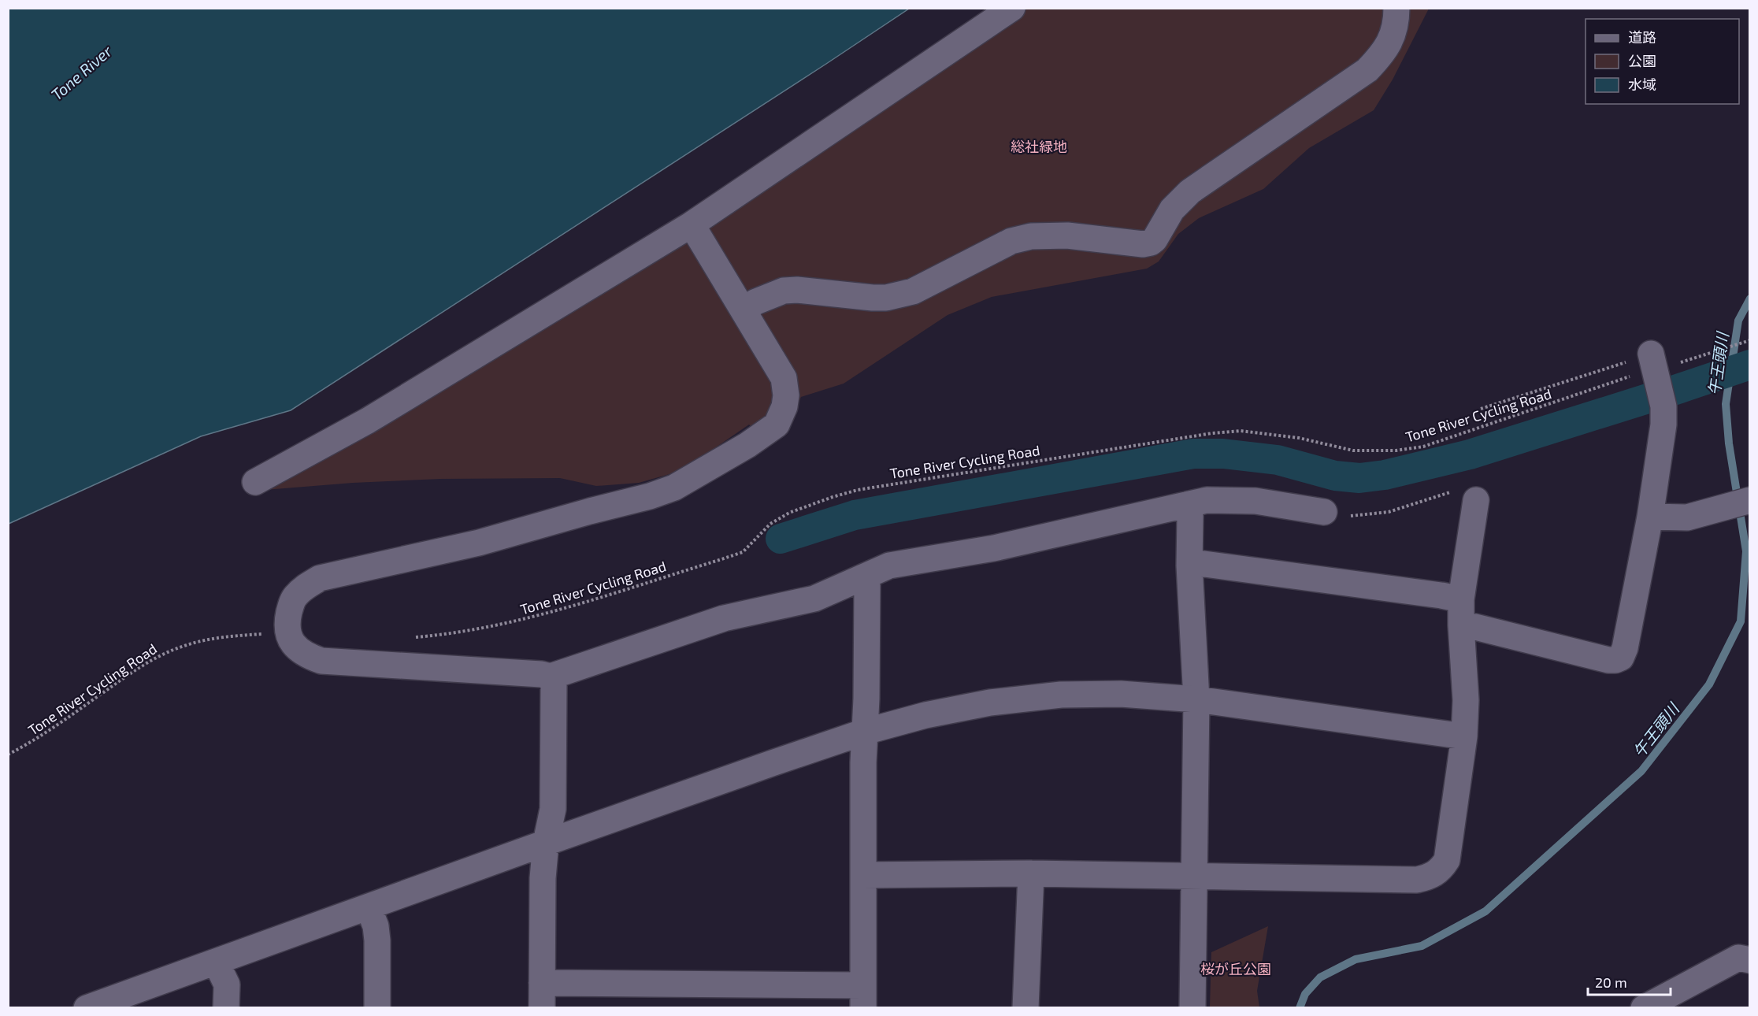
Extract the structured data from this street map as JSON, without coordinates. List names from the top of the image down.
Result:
{
  "streets": {
    "path": ["Tone River Cycling Road"]
  },
  "water": ["Tone River", "午王頭川"],
  "parks": ["総社緑地", "桜が丘公園"],
  "legend": ["道路", "公園", "水域"],
  "scale_bar": "20 m"
}
